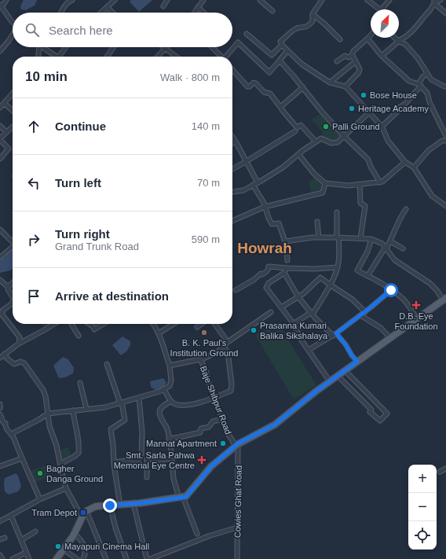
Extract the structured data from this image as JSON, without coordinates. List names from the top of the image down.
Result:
{
  "streets": {
    "street": ["Baje Shibpur Road", "Cowies Ghat Road"]
  },
  "crossings": [
    ["Baje Shibpur Road", "Cowies Ghat Road"]
  ],
  "districts": ["Howrah"],
  "places": {
    "other": [
      "Bose House",
      "Heritage Academy",
      "Palli Ground",
      "Prasanna Kumari Balika Sikshalaya",
      "B. K. Paul's Institution Ground",
      "Mannat Apartment",
      "Bagher Danga Ground",
      "Mayapuri Cinema Hall"
    ],
    "health": ["D.B. Eye Foundation", "Smt. Sarla Pahwa Memorial Eye Centre"],
    "transit": ["Tram Depot"]
  },
  "north": "top right",
  "page": {
    "search": "Search here",
    "heading": ["10 min", "Walk · 800 m"],
    "list": [
      ["Continue", "140 m"],
      ["Turn left", "70 m"],
      ["Turn right", "Grand Trunk Road", "590 m"],
      "Arrive at destination"
    ],
    "map_buttons": ["+", "−"]
  }
}
